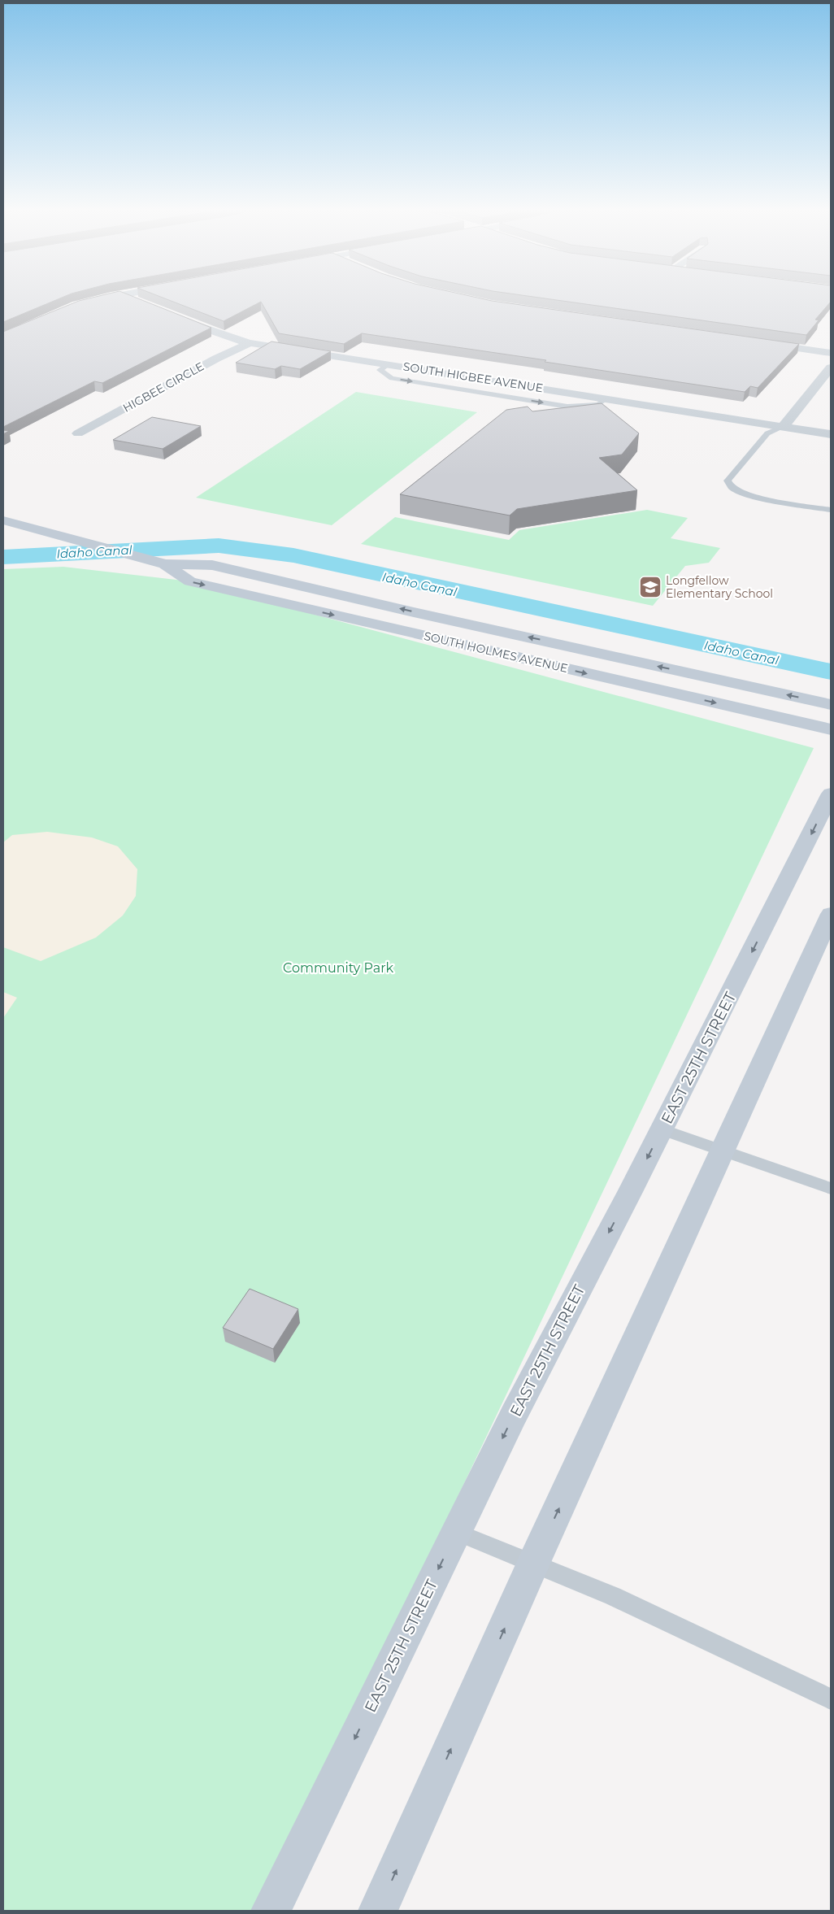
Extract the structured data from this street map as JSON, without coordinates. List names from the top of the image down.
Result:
{
  "streets": {
    "main road": ["SOUTH HOLMES AVENUE", "EAST 25TH STREET"],
    "street": ["SOUTH HIGBEE AVENUE", "HIGBEE CIRCLE"]
  },
  "crossings": [
    ["SOUTH HIGBEE AVENUE", "HIGBEE CIRCLE"]
  ],
  "water": ["Idaho Canal"],
  "parks": ["Community Park"],
  "places": {
    "school or university": ["Longfellow Elementary School"]
  }
}
